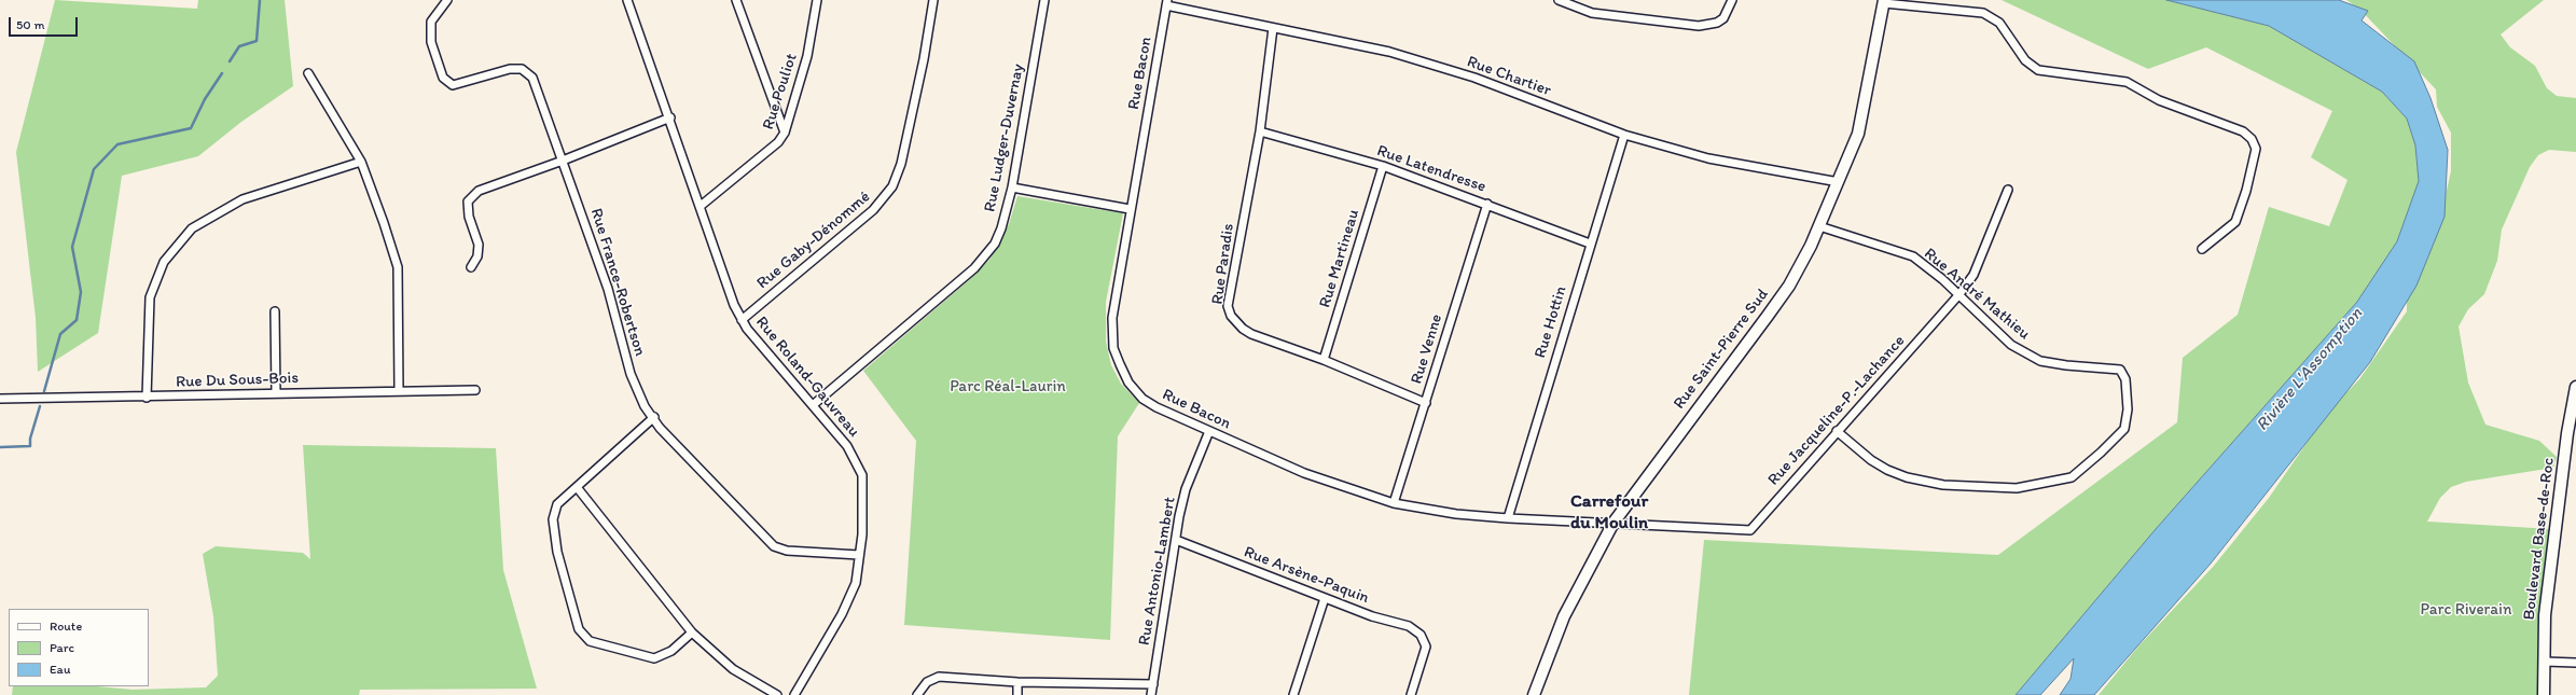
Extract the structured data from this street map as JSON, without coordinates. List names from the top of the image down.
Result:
{
  "streets": {
    "street": [
      "Rue Bacon",
      "Rue Chartier",
      "Rue Pouliot",
      "Rue Ludger-Duvernay",
      "Rue Latendresse",
      "Rue Gaby-Dénommé",
      "Rue Martineau",
      "Rue Paradis",
      "Rue France-Robertson",
      "Rue André Mathieu",
      "Rue Hottin",
      "Rue Venne",
      "Rue Saint-Pierre Sud",
      "Rue Roland-Gauvreau",
      "Rue Du Sous-Bois",
      "Rue Jacqueline-P.-Lachance",
      "Boulevard Base-de-Roc",
      "Rue Antonio-Lambert",
      "Rue Arsène-Paquin"
    ]
  },
  "crossings": [
    ["Rue Bacon", "Rue Chartier"],
    ["Rue Bacon", "Rue Hottin"],
    ["Rue Bacon", "Rue Venne"],
    ["Rue Bacon", "Rue Saint-Pierre Sud"],
    ["Rue Bacon", "Rue Jacqueline-P.-Lachance"],
    ["Rue Bacon", "Rue Antonio-Lambert"],
    ["Rue Chartier", "Rue Paradis"],
    ["Rue Chartier", "Rue Hottin"],
    ["Rue Chartier", "Rue Saint-Pierre Sud"],
    ["Rue Pouliot", "Rue Roland-Gauvreau"],
    ["Rue Ludger-Duvernay", "Rue Roland-Gauvreau"],
    ["Rue Latendresse", "Rue Martineau"],
    ["Rue Latendresse", "Rue Paradis"],
    ["Rue Latendresse", "Rue Hottin"],
    ["Rue Latendresse", "Rue Venne"],
    ["Rue Gaby-Dénommé", "Rue Roland-Gauvreau"],
    ["Rue Martineau", "Rue Paradis"],
    ["Rue Paradis", "Rue Venne"],
    ["Rue France-Robertson", "Rue Roland-Gauvreau"],
    ["Rue André Mathieu", "Rue Saint-Pierre Sud"],
    ["Rue André Mathieu", "Rue Jacqueline-P.-Lachance"],
    ["Rue Saint-Pierre Sud", "Rue Jacqueline-P.-Lachance"],
    ["Rue Antonio-Lambert", "Rue Arsène-Paquin"]
  ],
  "districts": ["Carrefour du Moulin"],
  "water": ["Rivière L'Assomption"],
  "parks": ["Parc Réal-Laurin", "Parc Riverain"],
  "legend": ["Route", "Parc", "Eau"],
  "scale_bar": "50 m"
}
